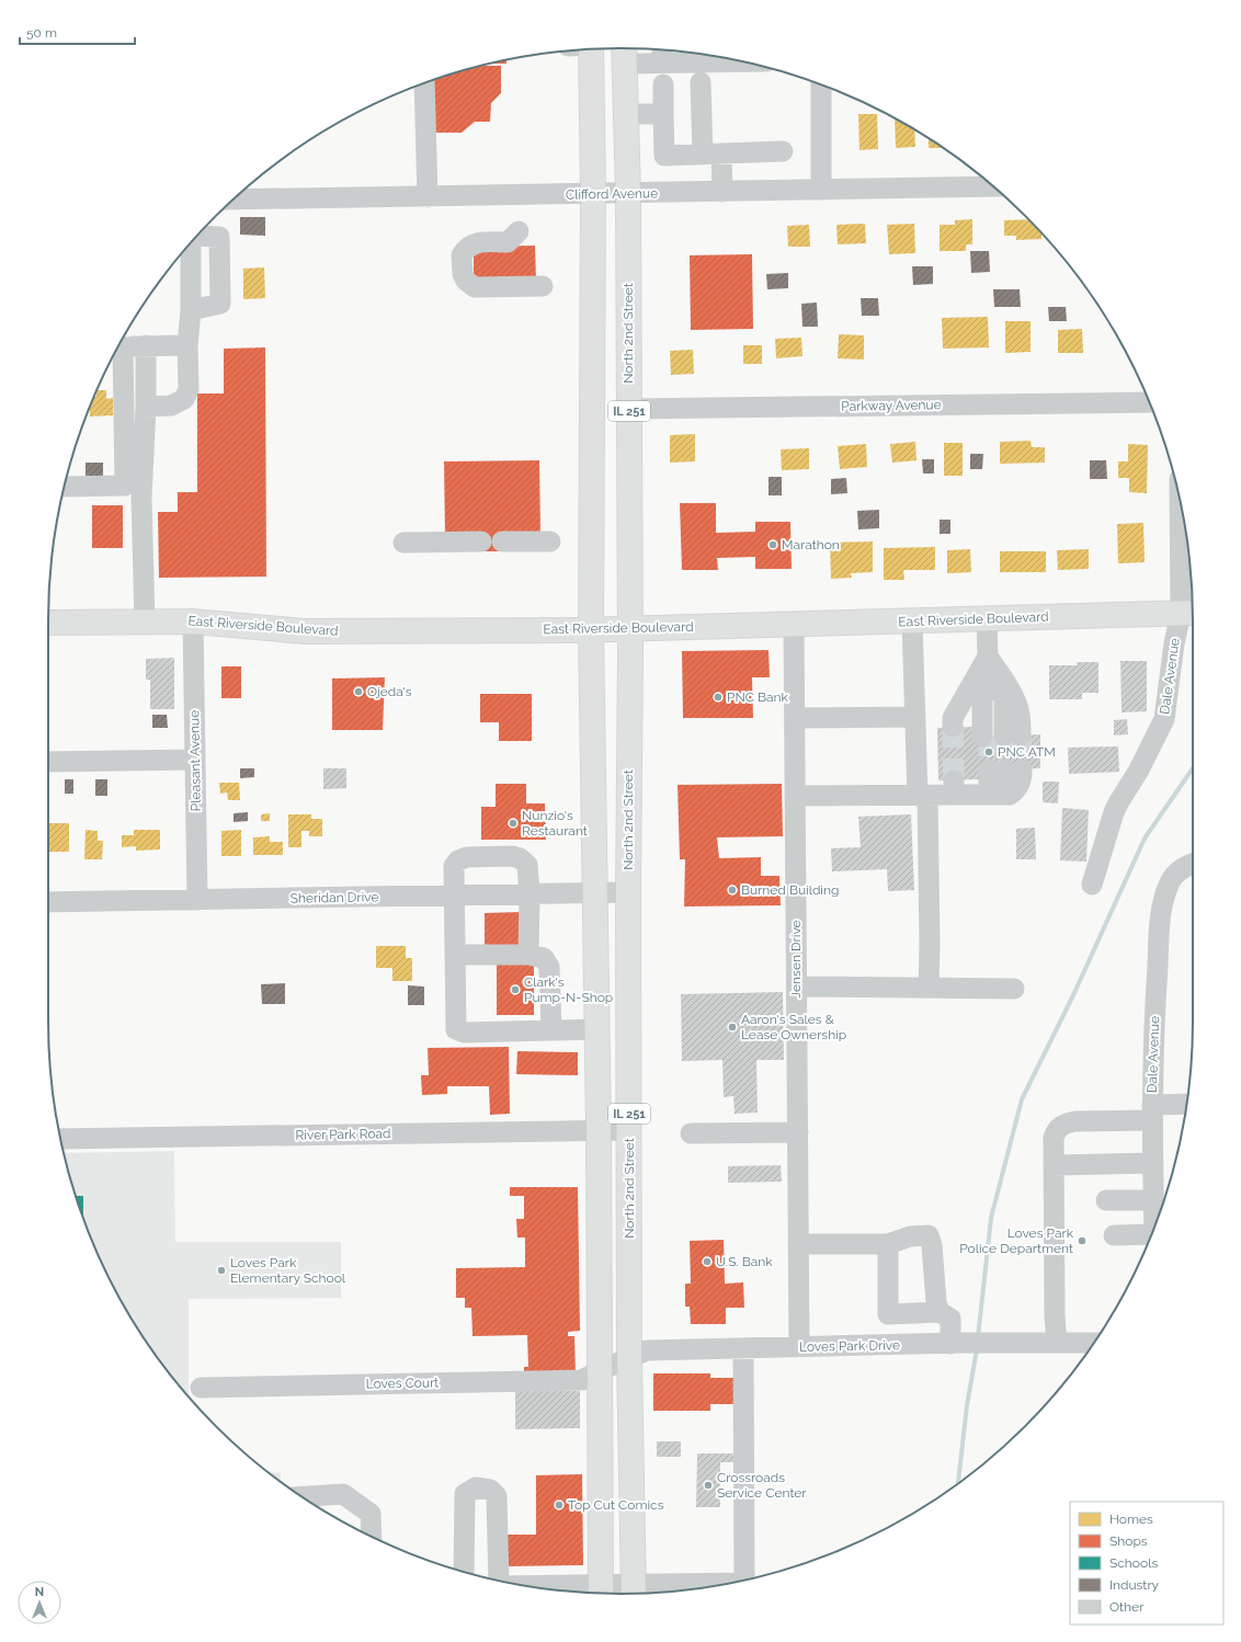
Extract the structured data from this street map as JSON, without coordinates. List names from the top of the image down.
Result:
{
  "streets": {
    "main road": ["North 2nd Street", "IL 251", "East Riverside Boulevard"],
    "street": [
      "Clifford Avenue",
      "Parkway Avenue",
      "Dale Avenue",
      "Pleasant Avenue",
      "Sheridan Drive",
      "Jensen Drive",
      "River Park Road",
      "Loves Park Drive",
      "Loves Court"
    ]
  },
  "crossings": [
    ["Clifford Avenue", "North 2nd Street"],
    ["Clifford Avenue", "IL 251"],
    ["North 2nd Street", "Parkway Avenue"],
    ["North 2nd Street", "East Riverside Boulevard"],
    ["North 2nd Street", "Sheridan Drive"],
    ["North 2nd Street", "River Park Road"],
    ["North 2nd Street", "Loves Park Drive"],
    ["IL 251", "East Riverside Boulevard"],
    ["IL 251", "Sheridan Drive"],
    ["IL 251", "River Park Road"],
    ["IL 251", "Loves Park Drive"],
    ["IL 251", "Loves Court"],
    ["East Riverside Boulevard", "Dale Avenue"],
    ["East Riverside Boulevard", "Pleasant Avenue"],
    ["East Riverside Boulevard", "Jensen Drive"],
    ["Pleasant Avenue", "Sheridan Drive"],
    ["Jensen Drive", "Loves Park Drive"],
    ["Loves Park Drive", "Loves Court"]
  ],
  "places": [
    "Marathon",
    "Ojeda's",
    "PNC Bank",
    "PNC ATM",
    "Nunzio's Restaurant",
    "Burned Building",
    "Clark's Pump-N-Shop",
    "Aaron's Sales & Lease Ownership",
    "Loves Park Police Department",
    "U.S. Bank",
    "Loves Park Elementary School",
    "Crossroads Service Center",
    "Top Cut Comics"
  ],
  "legend": [
    "Homes",
    "Shops",
    "Schools",
    "Industry",
    "Other"
  ],
  "scale_bar": "50 m",
  "north": "top"
}
